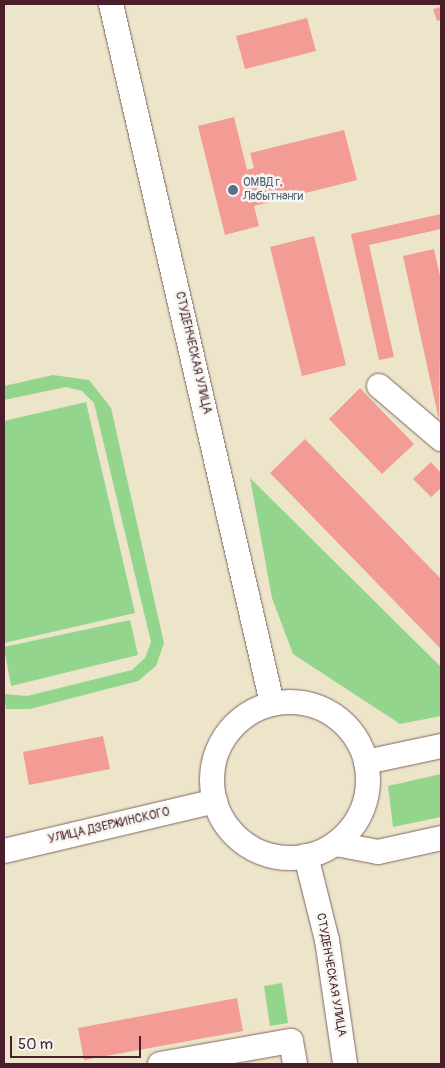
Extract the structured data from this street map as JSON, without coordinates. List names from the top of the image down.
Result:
{
  "streets": {
    "street": ["СТУДЕНЧЕСКАЯ УЛИЦА", "УЛИЦА ДЗЕРЖИНСКОГО"]
  },
  "crossings": [
    ["СТУДЕНЧЕСКАЯ УЛИЦА", "УЛИЦА ДЗЕРЖИНСКОГО"]
  ],
  "places": ["ОМВД г. Лабытнанги"],
  "scale_bar": "50 m"
}
